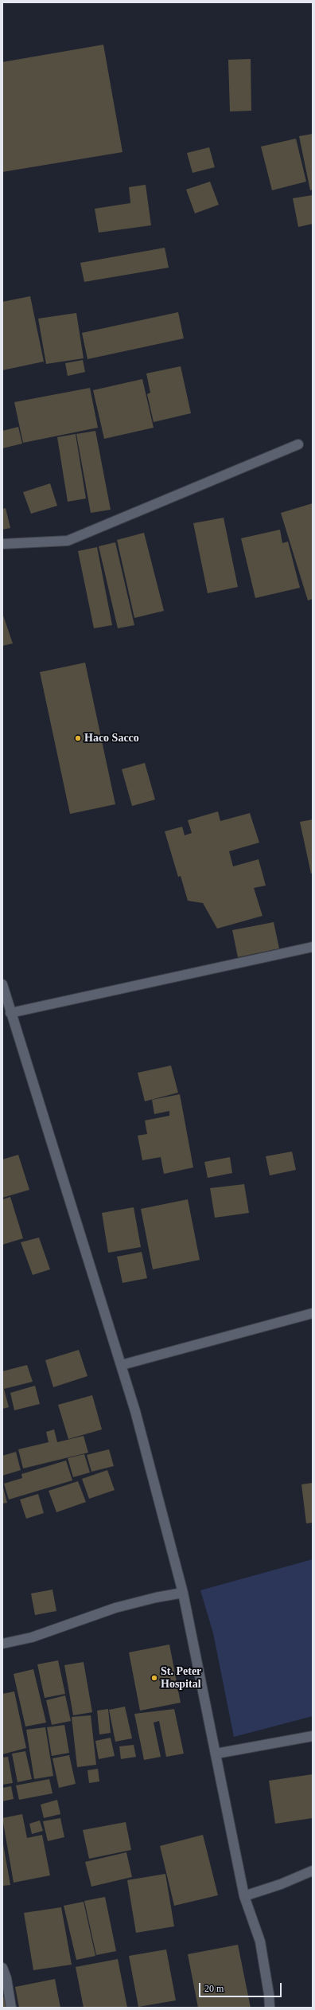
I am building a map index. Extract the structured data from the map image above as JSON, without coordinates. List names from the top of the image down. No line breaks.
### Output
{"places":["Haco Sacco","St. Peter Hospital"],"scale_bar":"20 m"}
